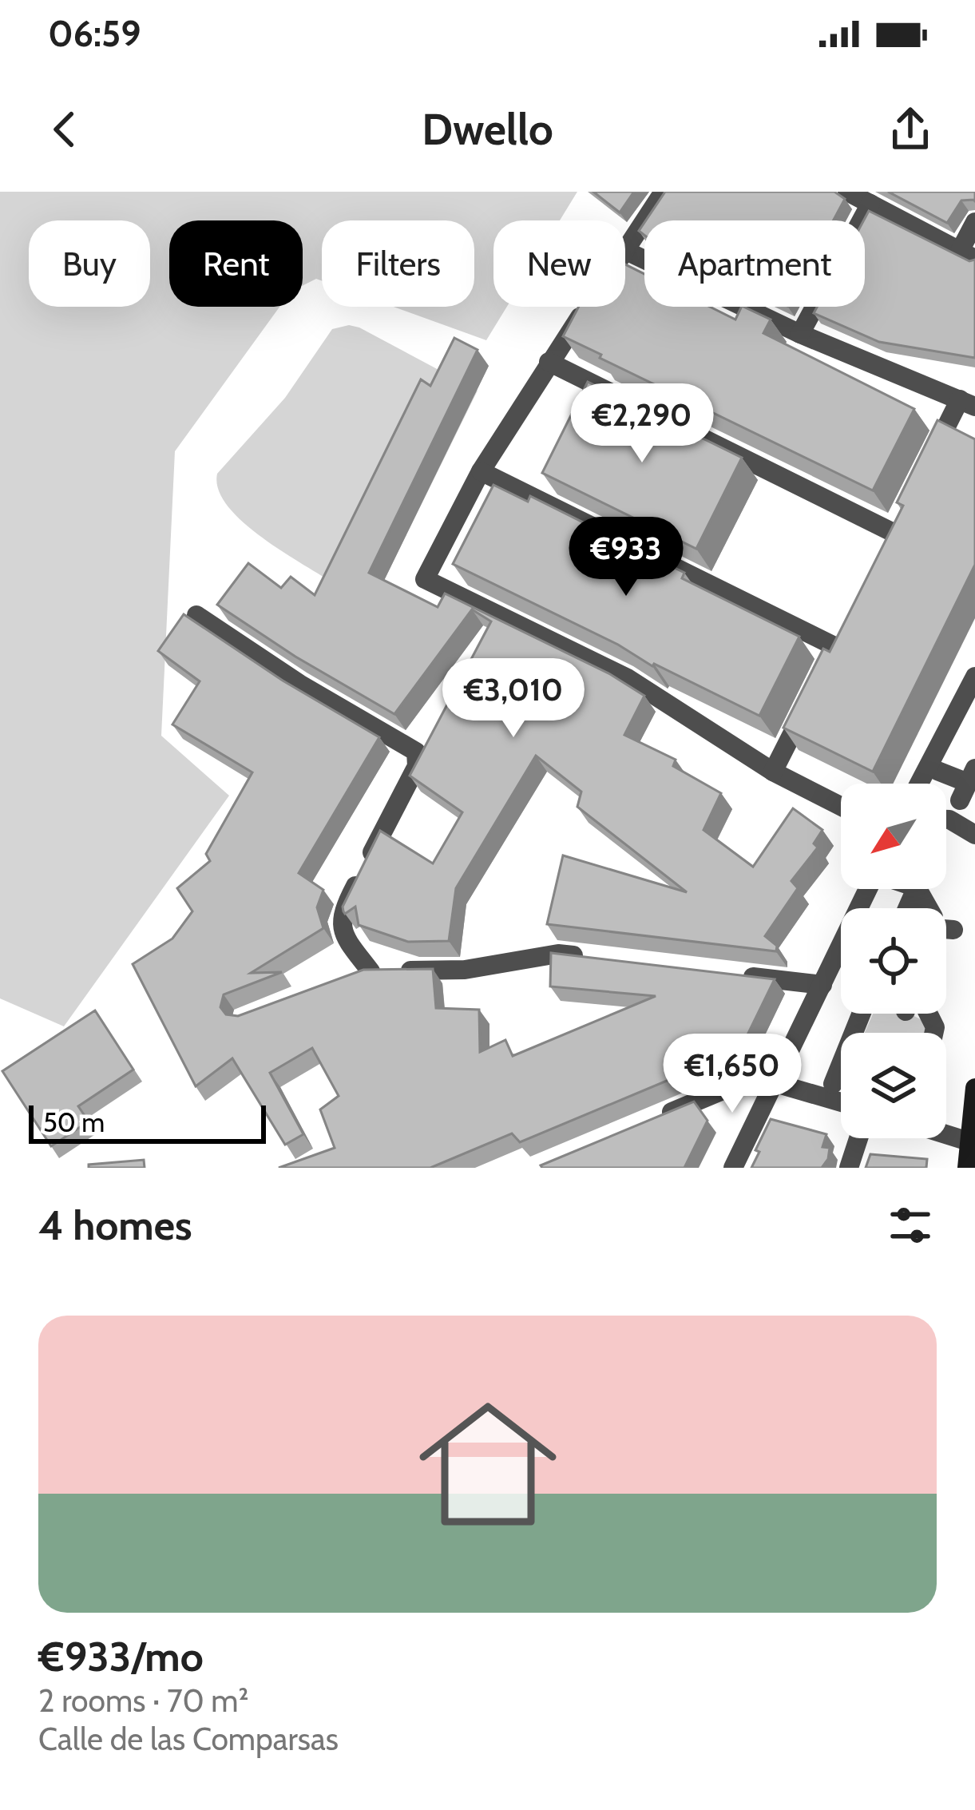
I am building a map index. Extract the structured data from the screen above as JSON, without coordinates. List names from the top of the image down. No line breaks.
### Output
{"scale_bar":"50 m","north":"bottom left","page":{"status":"06:59","header":"Dwello","chip":["Buy","Rent","Filters","New","Apartment"],"price":["€2,290","€933","€3,010","€1,650"],"scale":"50 m","heading":"4 homes","list":[{"name":"€933/mo","note":"2 rooms · 70 m² · Calle de las Comparsas"}]}}
